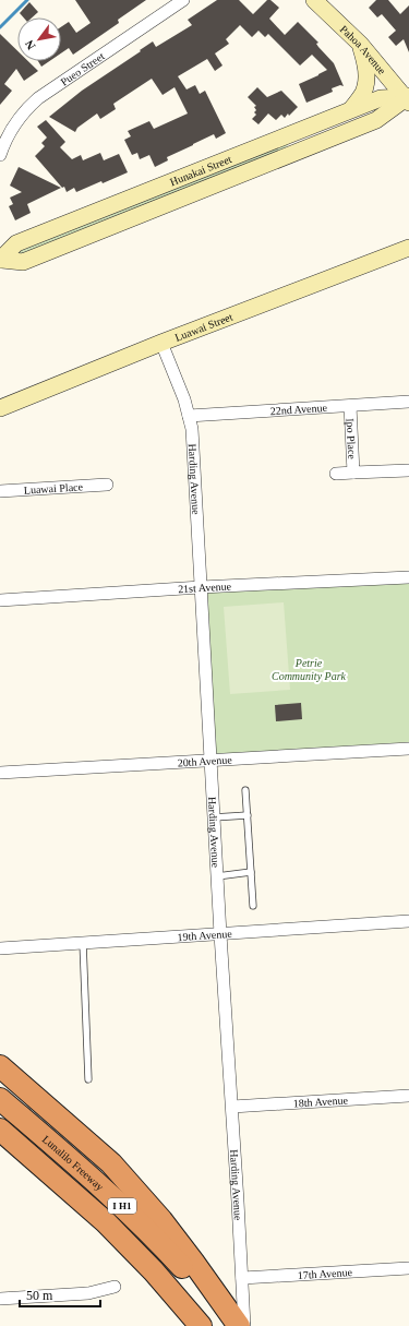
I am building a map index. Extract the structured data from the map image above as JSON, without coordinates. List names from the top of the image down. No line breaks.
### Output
{"streets":{"highway":["Lunalilo Freeway","I H1"],"street":["Pahoa Avenue","Pueo Street","Hunakai Street","Luawai Street","22nd Avenue","Ipo Place","Harding Avenue","Luawai Place","21st Avenue","20th Avenue","19th Avenue","18th Avenue","17th Avenue"]},"crossings":[["Pahoa Avenue","Hunakai Street"],["Luawai Street","Harding Avenue"],["22nd Avenue","Ipo Place"],["22nd Avenue","Harding Avenue"],["Harding Avenue","21st Avenue"],["Harding Avenue","20th Avenue"],["Harding Avenue","19th Avenue"],["Harding Avenue","18th Avenue"],["Harding Avenue","Lunalilo Freeway"],["Harding Avenue","17th Avenue"]],"parks":["Petrie Community Park"],"scale_bar":"50 m","north":"bottom left"}
